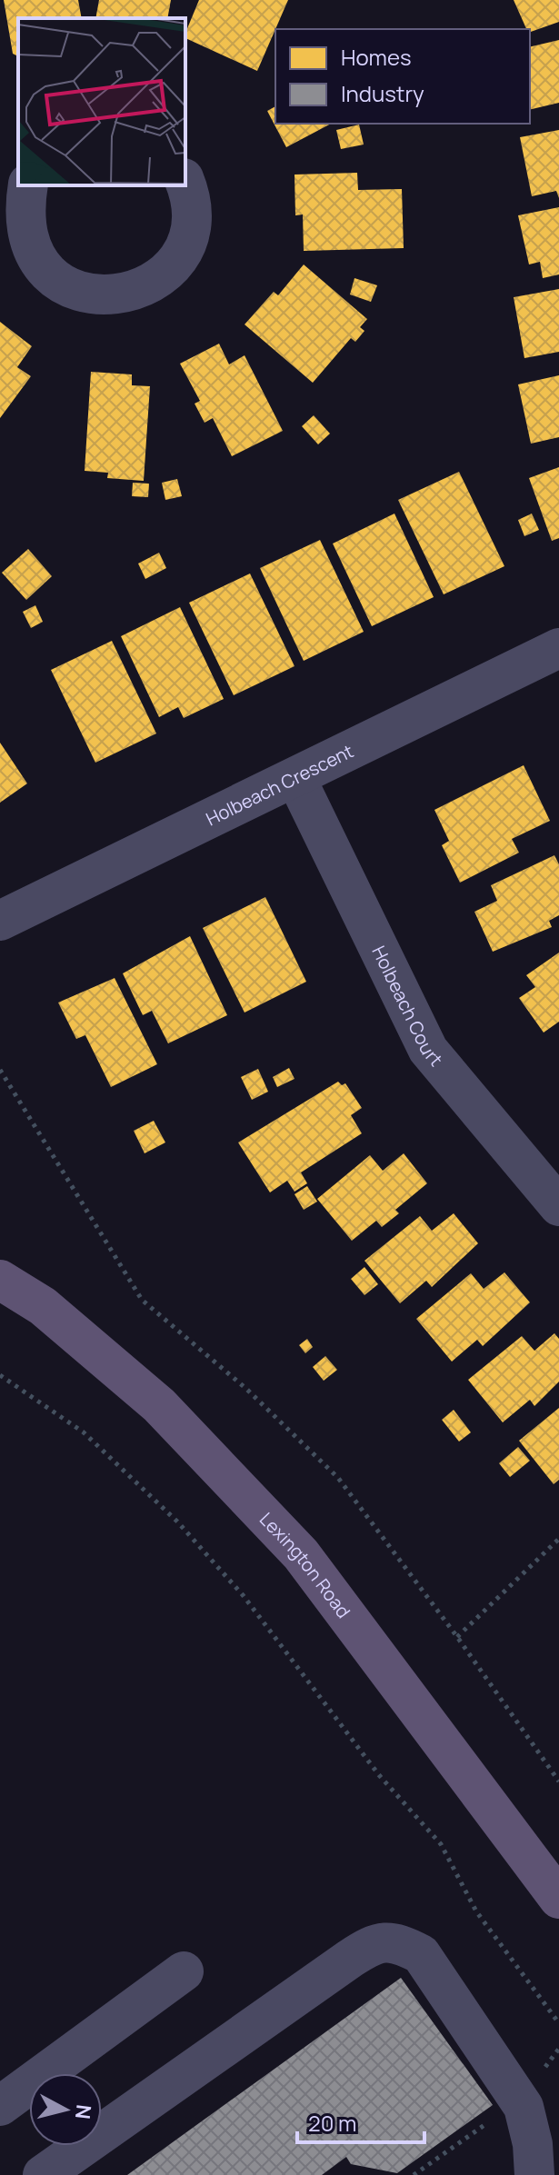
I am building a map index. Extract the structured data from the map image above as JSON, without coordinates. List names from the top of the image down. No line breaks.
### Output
{"streets":{"main road":["Lexington Road"],"street":["Holbeach Crescent","Holbeach Court"]},"crossings":[["Holbeach Crescent","Holbeach Court"]],"legend":["Homes","Industry"],"scale_bar":"20 m","north":"right"}
